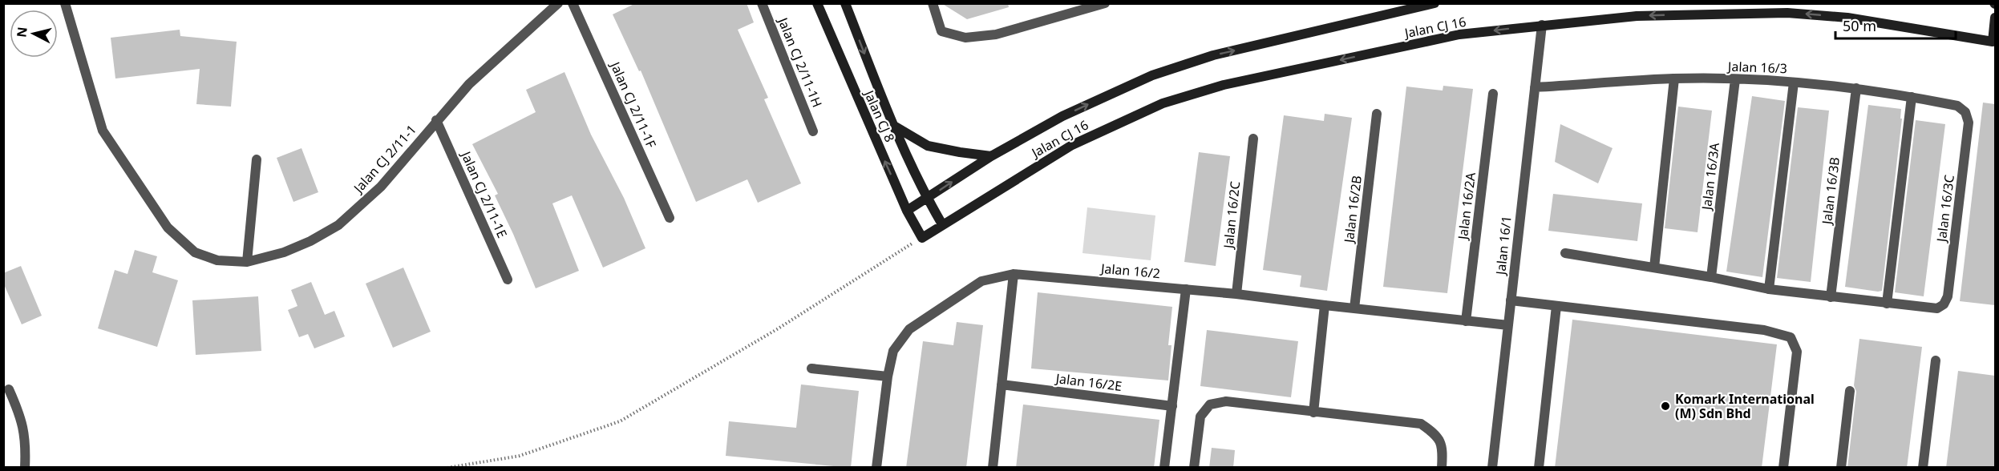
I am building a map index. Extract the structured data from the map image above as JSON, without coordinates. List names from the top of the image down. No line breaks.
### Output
{"streets":{"street":["Jalan CJ 16","Jalan CJ 2/11-1H","Jalan 16/3","Jalan CJ 2/11-1F","Jalan CJ 8","Jalan CJ 2/11-1","Jalan 16/3A","Jalan 16/3B","Jalan CJ 2/11-1E","Jalan 16/2A","Jalan 16/3C","Jalan 16/2B","Jalan 16/2C","Jalan 16/1","Jalan 16/2","Jalan 16/2E"]},"crossings":[["Jalan CJ 16","Jalan CJ 8"],["Jalan CJ 16","Jalan 16/1"],["Jalan 16/3","Jalan 16/3A"],["Jalan 16/3","Jalan 16/3B"],["Jalan 16/3","Jalan 16/3C"],["Jalan 16/3","Jalan 16/1"],["Jalan CJ 2/11-1","Jalan CJ 2/11-1E"],["Jalan 16/2A","Jalan 16/2"],["Jalan 16/2B","Jalan 16/2"],["Jalan 16/2C","Jalan 16/2"],["Jalan 16/1","Jalan 16/2"]],"places":["Komark International (M) Sdn Bhd"],"scale_bar":"50 m","north":"left"}
